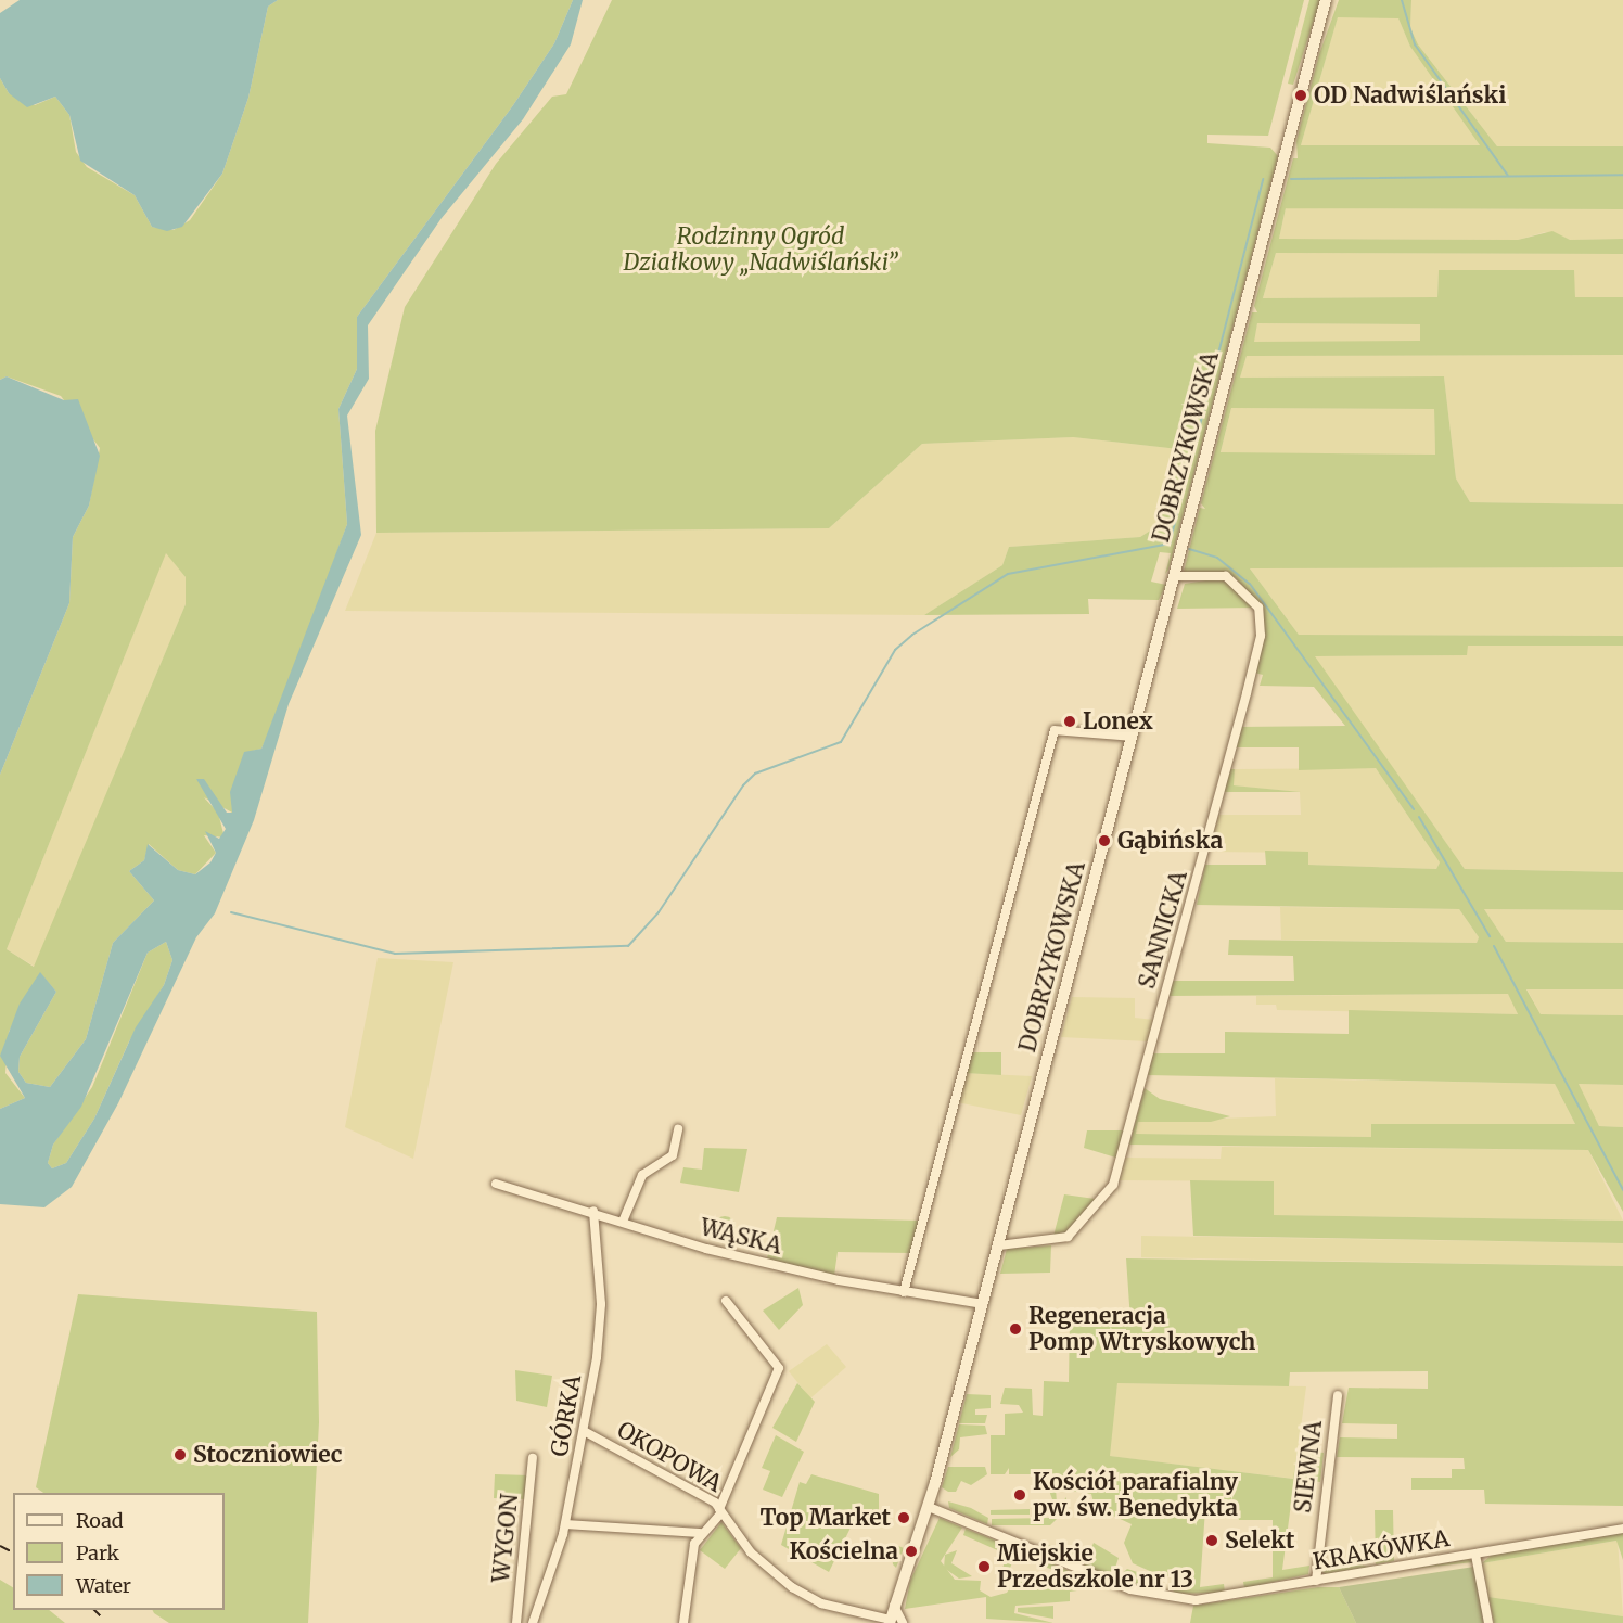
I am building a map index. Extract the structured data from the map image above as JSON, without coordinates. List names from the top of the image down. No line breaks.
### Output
{"streets":{"main road":["DOBRZYKOWSKA"],"street":["SANNICKA","WĄSKA","GÓRKA","OKOPOWA","SIEWNA","WYGON","KRAKÓWKA"]},"crossings":[["DOBRZYKOWSKA","SANNICKA"],["DOBRZYKOWSKA","WĄSKA"],["DOBRZYKOWSKA","OKOPOWA"],["DOBRZYKOWSKA","KRAKÓWKA"],["WĄSKA","GÓRKA"],["GÓRKA","OKOPOWA"],["SIEWNA","KRAKÓWKA"]],"parks":["Rodzinny Ogród Działkowy „Nadwiślański”"],"places":["OD Nadwiślański","Lonex","Gąbińska","Regeneracja Pomp Wtryskowych","Stoczniowiec","Kościół parafialny pw. św. Benedykta","Top Market","Selekt","Kościelna","Miejskie Przedszkole nr 13"],"legend":["Road","Park","Water"]}
